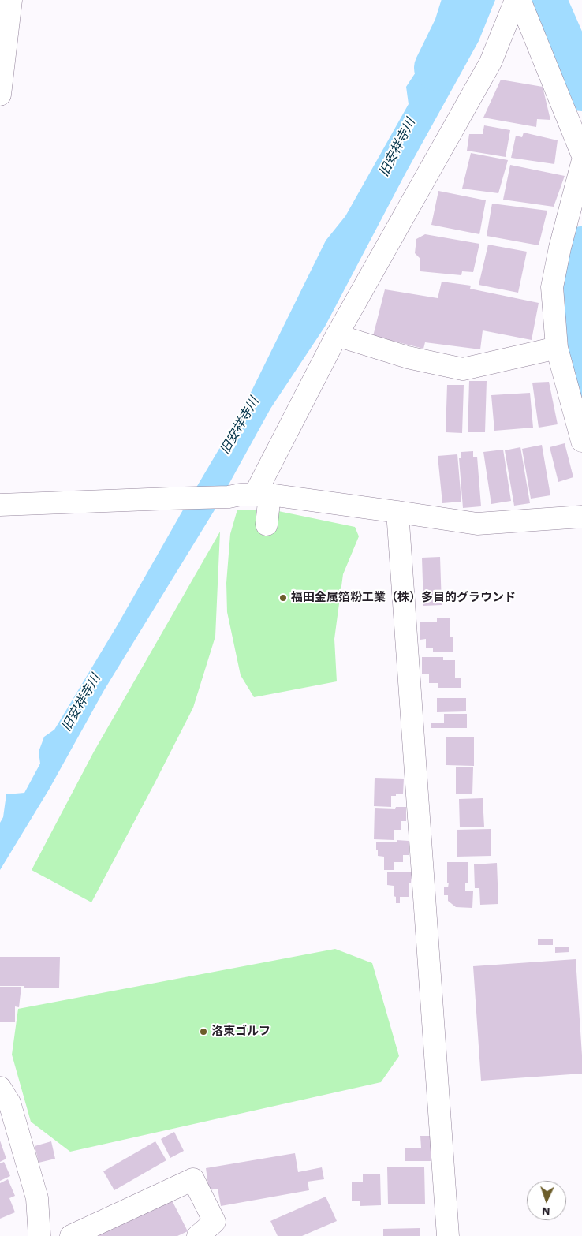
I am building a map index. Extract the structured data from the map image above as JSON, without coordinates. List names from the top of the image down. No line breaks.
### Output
{"water":["旧安祥寺川"],"places":["福田金属箔粉工業（株）多目的グラウンド","洛東ゴルフ"],"north":"bottom"}
